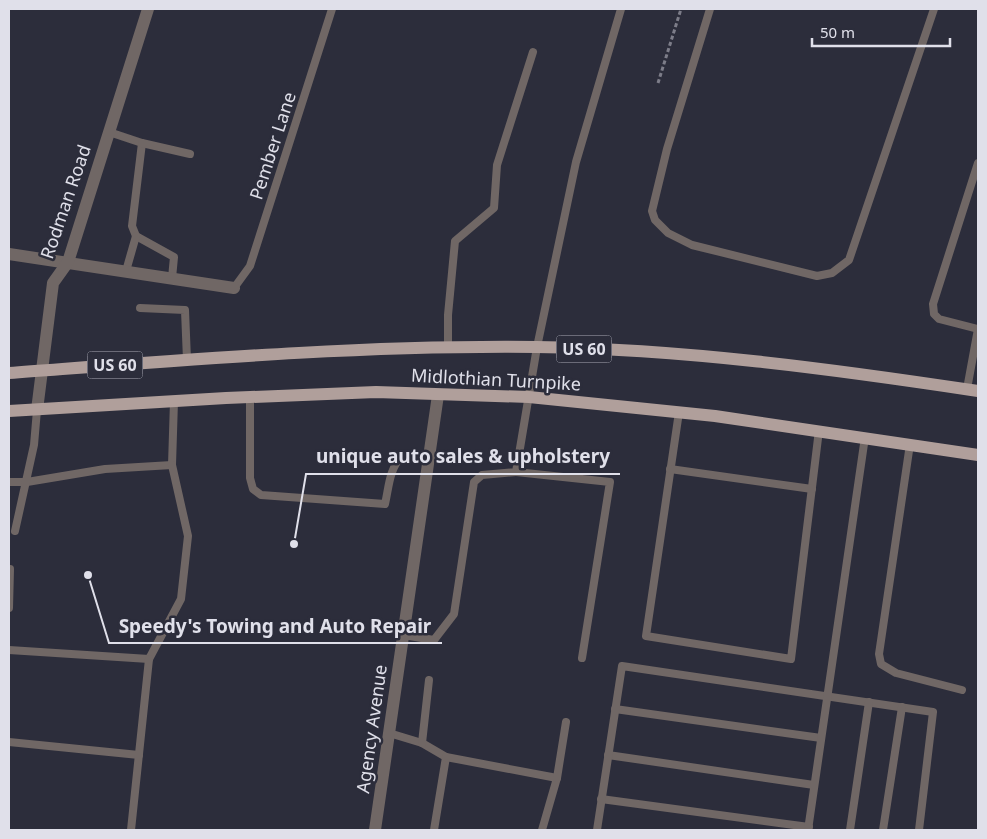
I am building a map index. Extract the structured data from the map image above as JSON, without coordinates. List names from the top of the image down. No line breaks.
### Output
{"streets":{"main road":["US 60","Midlothian Turnpike"],"street":["Rodman Road","Agency Avenue"],"lane":["Pember Lane"]},"crossings":[["Rodman Road","Midlothian Turnpike"],["Midlothian Turnpike","Agency Avenue"]],"places":["unique auto sales & upholstery","Speedy's Towing and Auto Repair"],"scale_bar":"50 m"}
